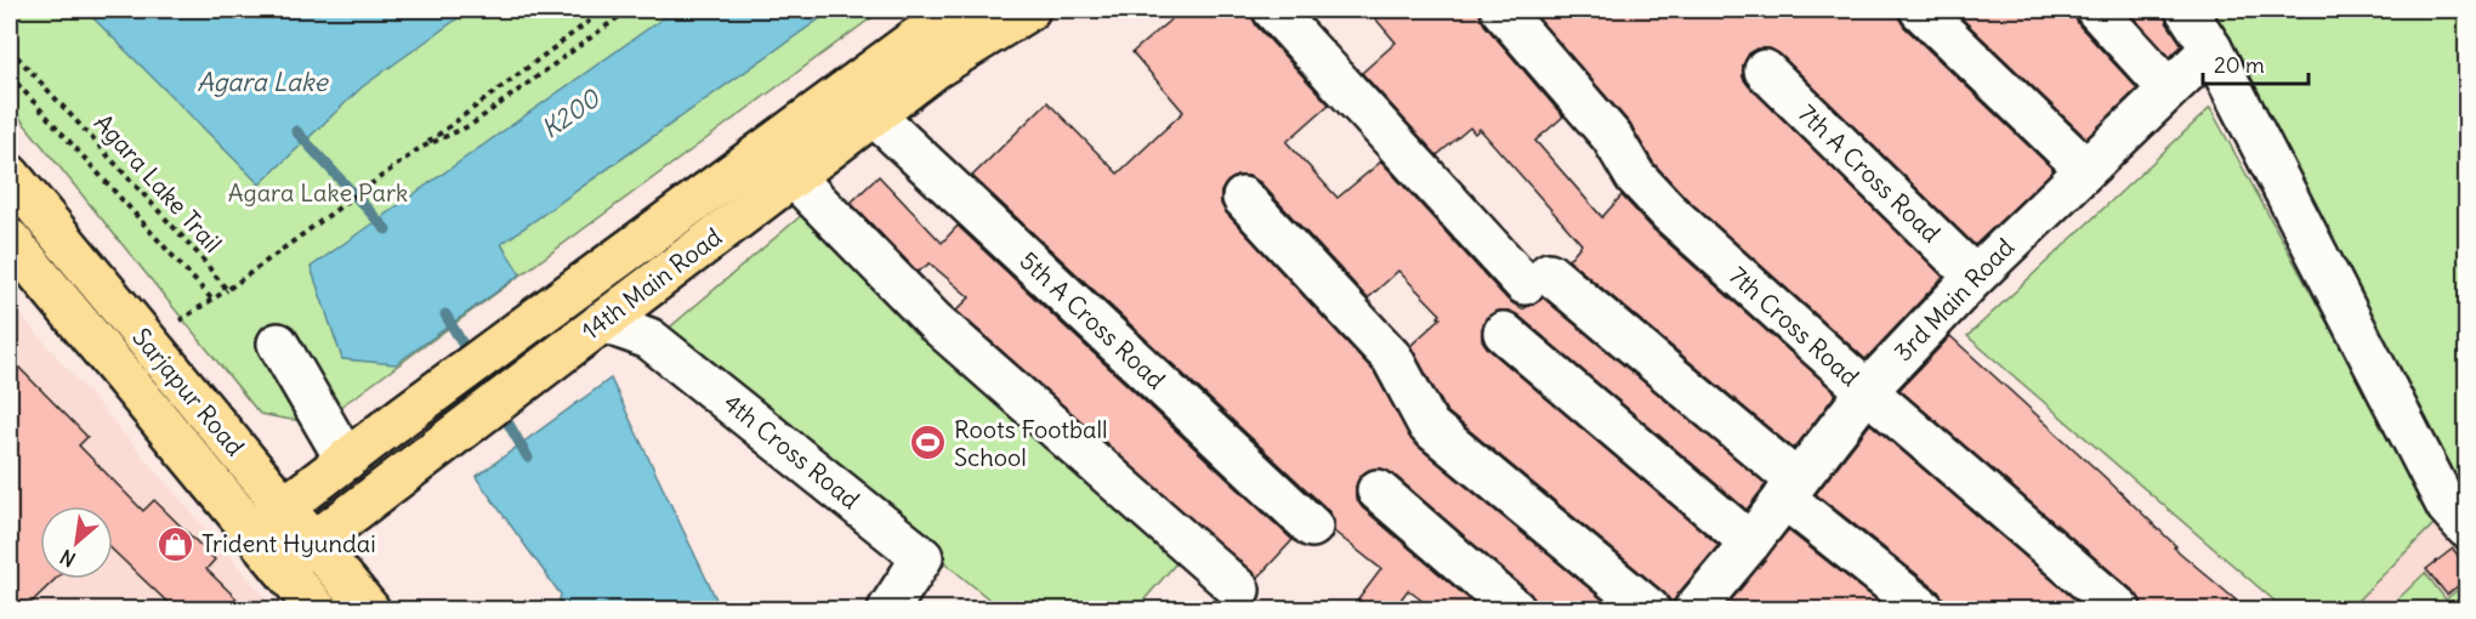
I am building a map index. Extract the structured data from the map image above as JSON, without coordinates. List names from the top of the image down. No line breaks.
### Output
{"streets":{"main road":["14th Main Road","Sarjapur Road"],"street":["7th A Cross Road","3rd Main Road","5th A Cross Road","7th Cross Road","4th Cross Road"],"path":["Agara Lake Trail"]},"crossings":[["7th A Cross Road","3rd Main Road"],["14th Main Road","5th A Cross Road"],["14th Main Road","Sarjapur Road"],["14th Main Road","4th Cross Road"],["3rd Main Road","7th Cross Road"]],"water":["Agara Lake","K200"],"parks":["Agara Lake Park"],"places":{"sports":["Roots Football School"],"shop":["Trident Hyundai"]},"scale_bar":"20 m","north":"bottom left"}
